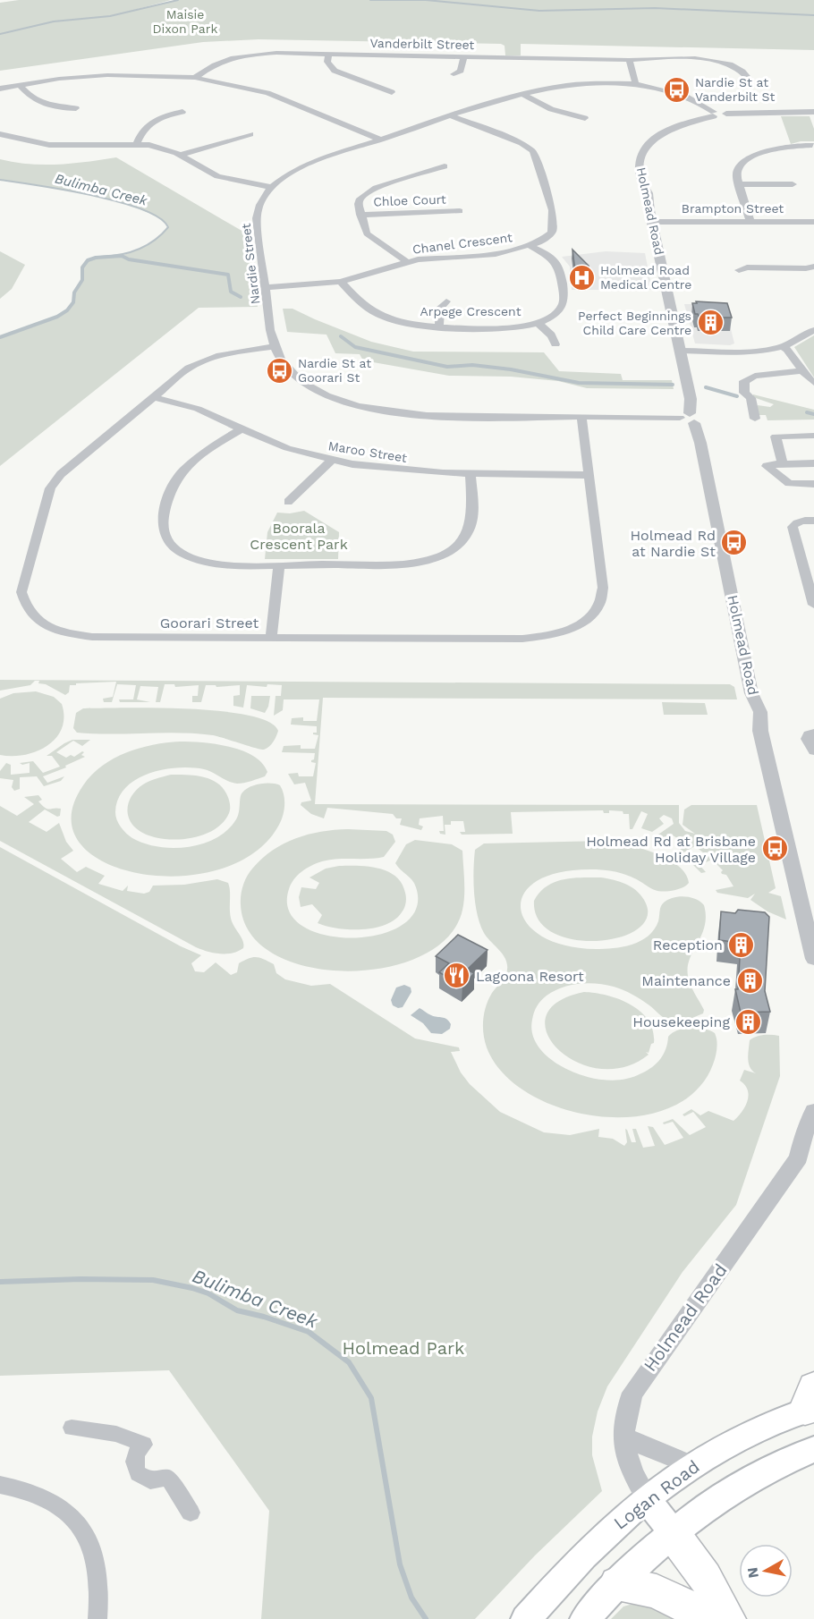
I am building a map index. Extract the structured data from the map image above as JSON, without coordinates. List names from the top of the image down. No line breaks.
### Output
{"streets":{"main road":["Holmead Road","Logan Road"],"street":["Vanderbilt Street","Chloe Court","Brampton Street","Chanel Crescent","Nardie Street","Arpege Crescent","Maroo Street","Goorari Street"]},"crossings":[["Brampton Street","Holmead Road"],["Holmead Road","Nardie Street"],["Holmead Road","Logan Road"],["Chanel Crescent","Nardie Street"],["Chanel Crescent","Arpege Crescent"],["Nardie Street","Goorari Street"],["Maroo Street","Goorari Street"]],"water":["Bulimba Creek"],"parks":["Maisie Dixon Park","Boorala Crescent Park","Holmead Park"],"places":{"bus stop":["Nardie St at Vanderbilt St","Nardie St at Goorari St","Holmead Rd at Nardie St","Holmead Rd at Brisbane Holiday Village"],"hospital":["Holmead Road Medical Centre"],"building":["Perfect Beginnings Child Care Centre","Reception","Maintenance","Housekeeping"],"restaurant":["Lagoona Resort"]},"north":"left"}
